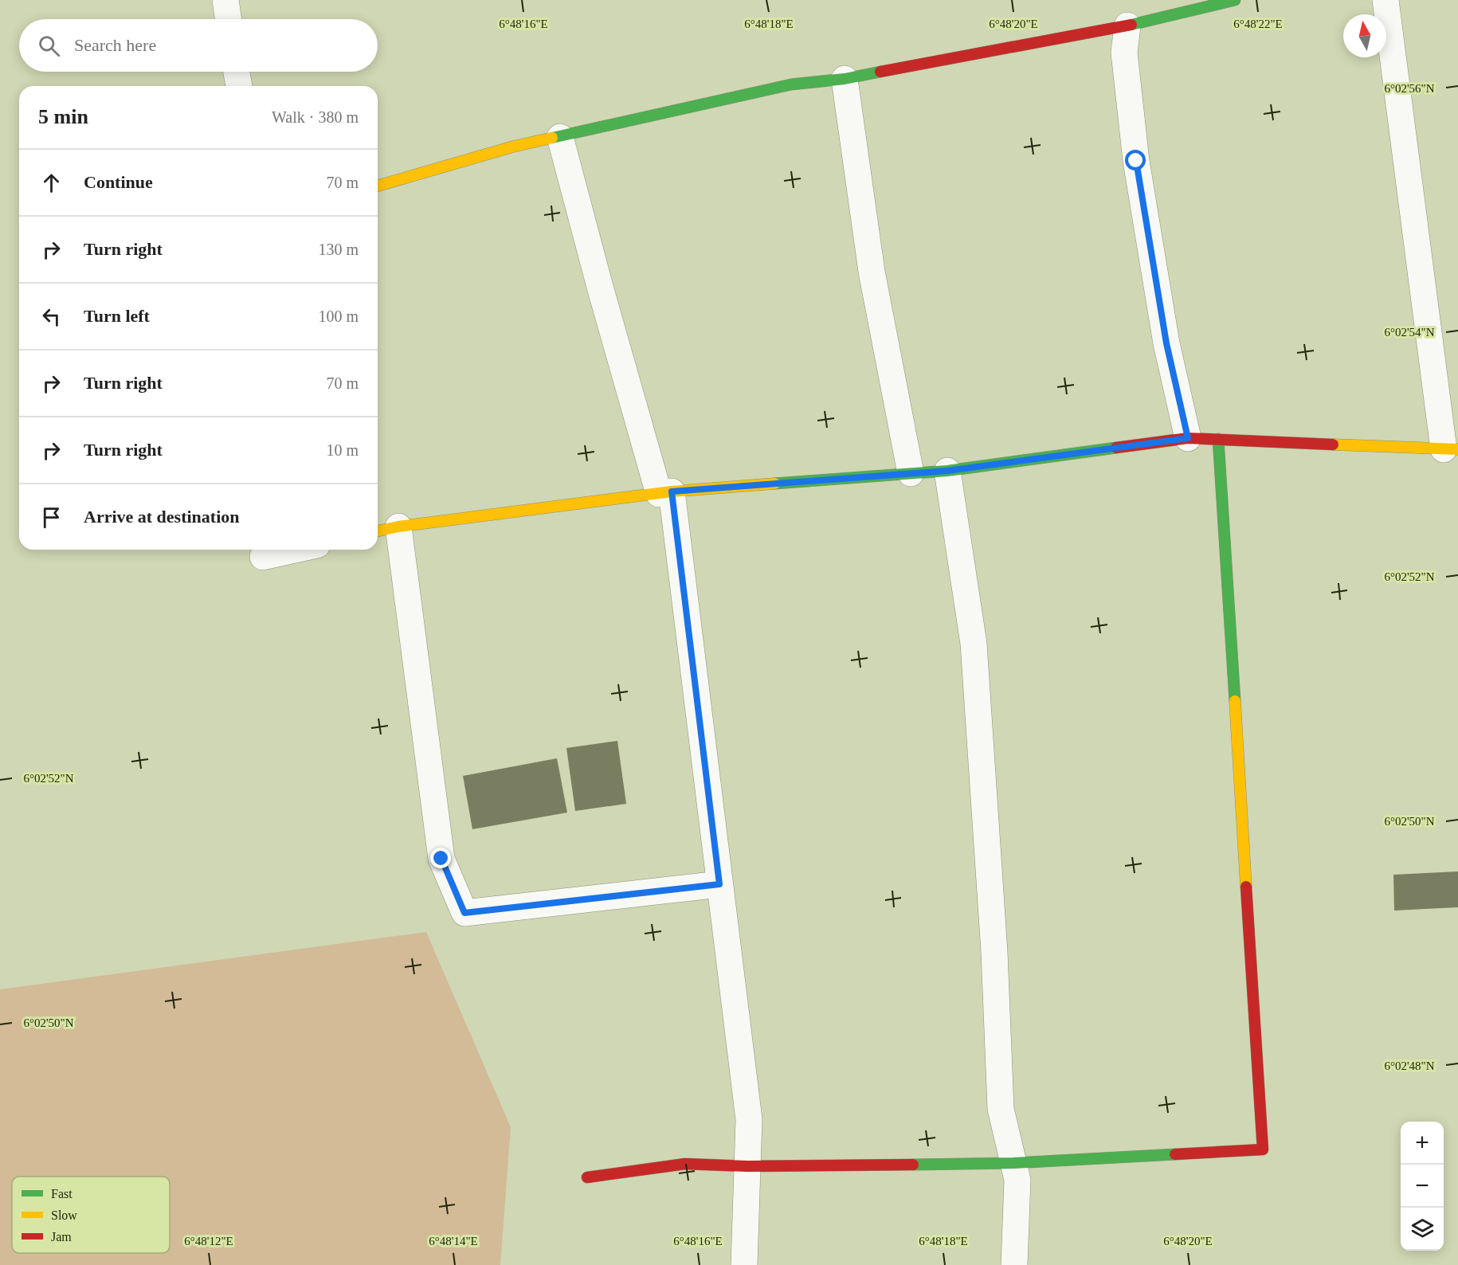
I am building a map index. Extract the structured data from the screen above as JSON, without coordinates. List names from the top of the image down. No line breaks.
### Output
{"legend":["Fast","Slow","Jam"],"north":"top","page":{"search":"Search here","heading":["5 min","Walk · 380 m"],"list":[["Continue","70 m"],["Turn right","130 m"],["Turn left","100 m"],["Turn right","70 m"],["Turn right","10 m"],"Arrive at destination"],"map_buttons":["+","−"]},"coordinates":["6°48'16\"E","6°48'18\"E","6°48'20\"E","6°48'22\"E","6°02'56\"N","6°02'54\"N","6°02'52\"N","6°02'50\"N","6°02'48\"N","6°48'12\"E","6°48'14\"E"]}
